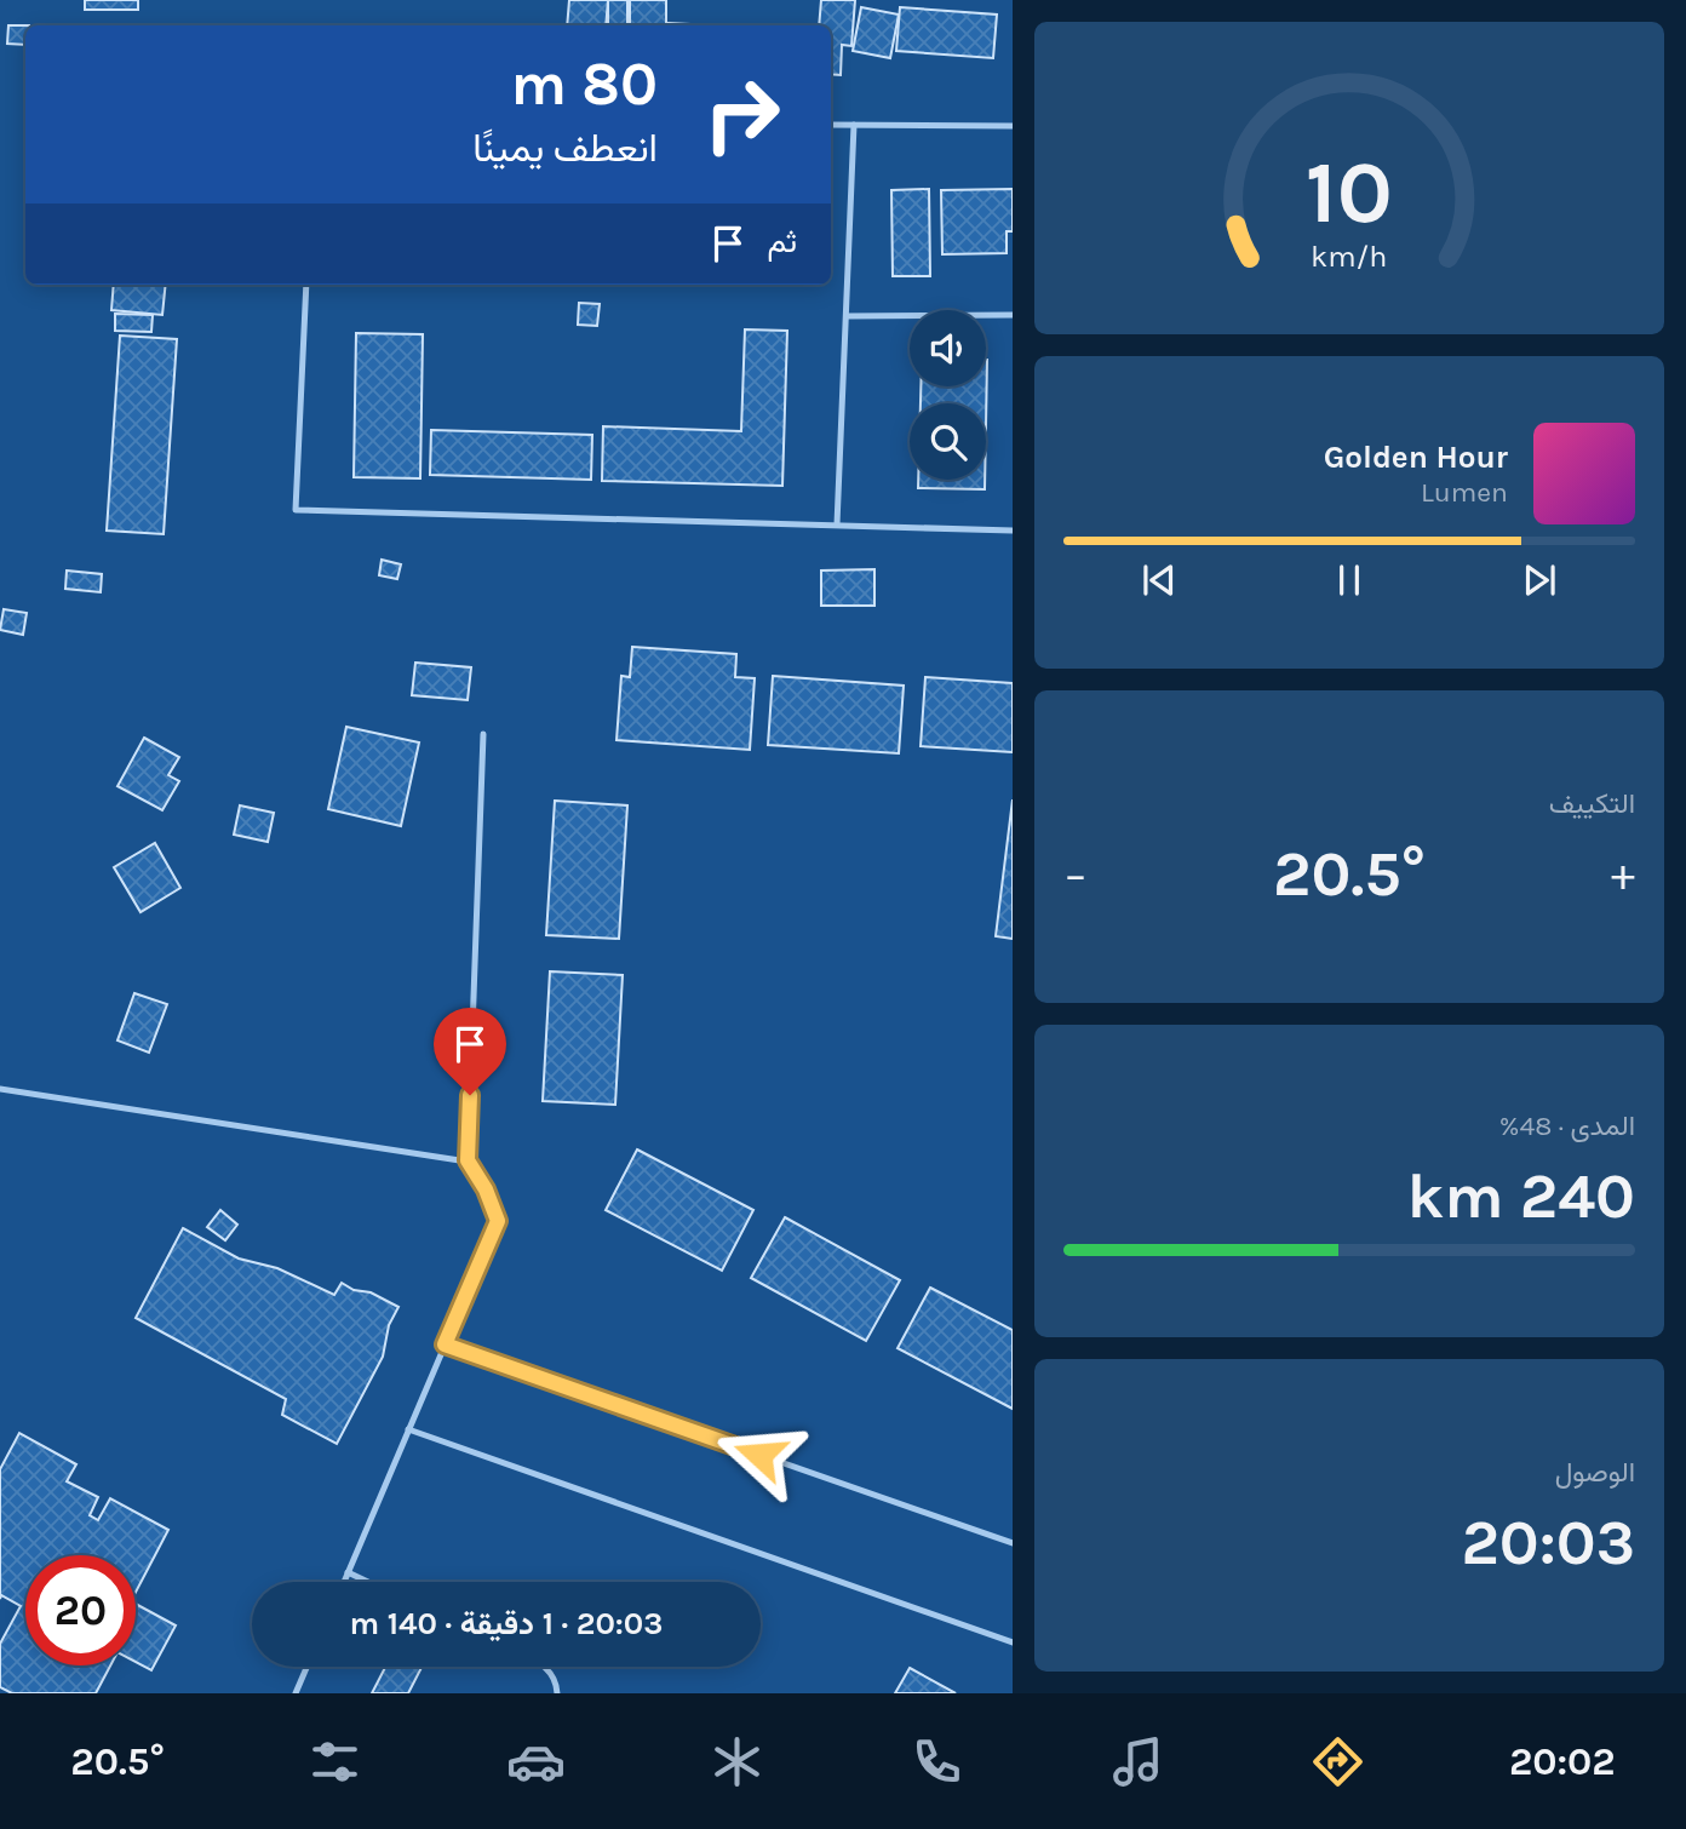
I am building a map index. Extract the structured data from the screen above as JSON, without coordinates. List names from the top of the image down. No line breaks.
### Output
{"page":{"turn":["80 m","انعطف يمينًا"],"then":"ثم","song":["Golden Hour","Lumen"],"tile":["التكييف",["المدى · 48%","240 km"],["الوصول","20:03"]],"heat":["−","20.5°","+"],"limit":"20","trip":"20:03 · 1 دقيقة · 140 m","tabs":["20:02","20.5°"],"gauge":["10","km/h"]}}
